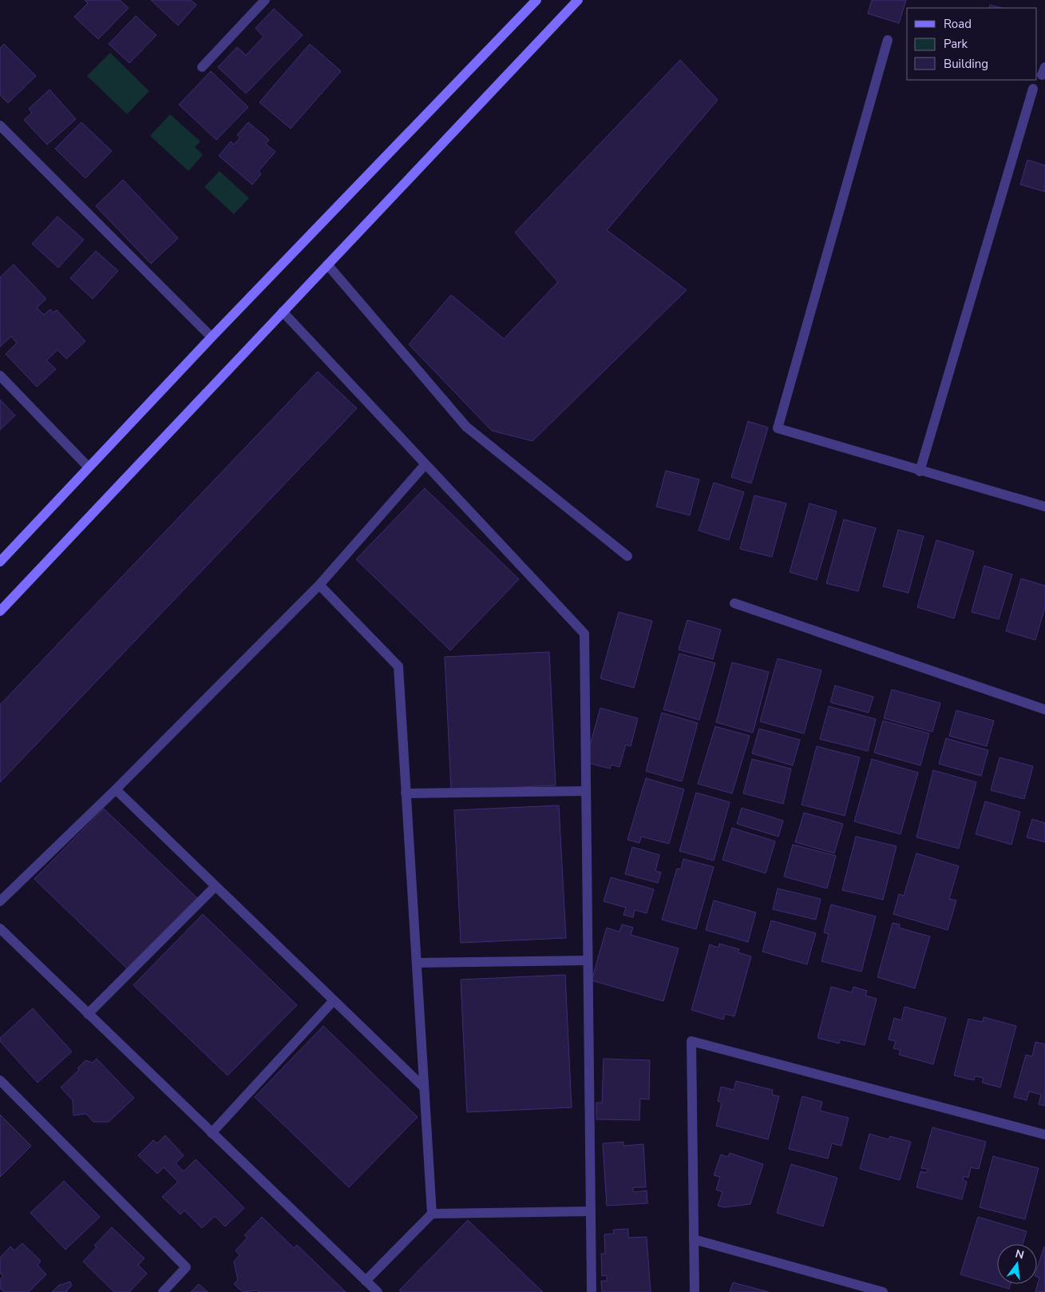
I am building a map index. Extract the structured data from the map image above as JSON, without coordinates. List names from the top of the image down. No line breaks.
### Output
{"legend":["Road","Park","Building"],"north":"top"}
